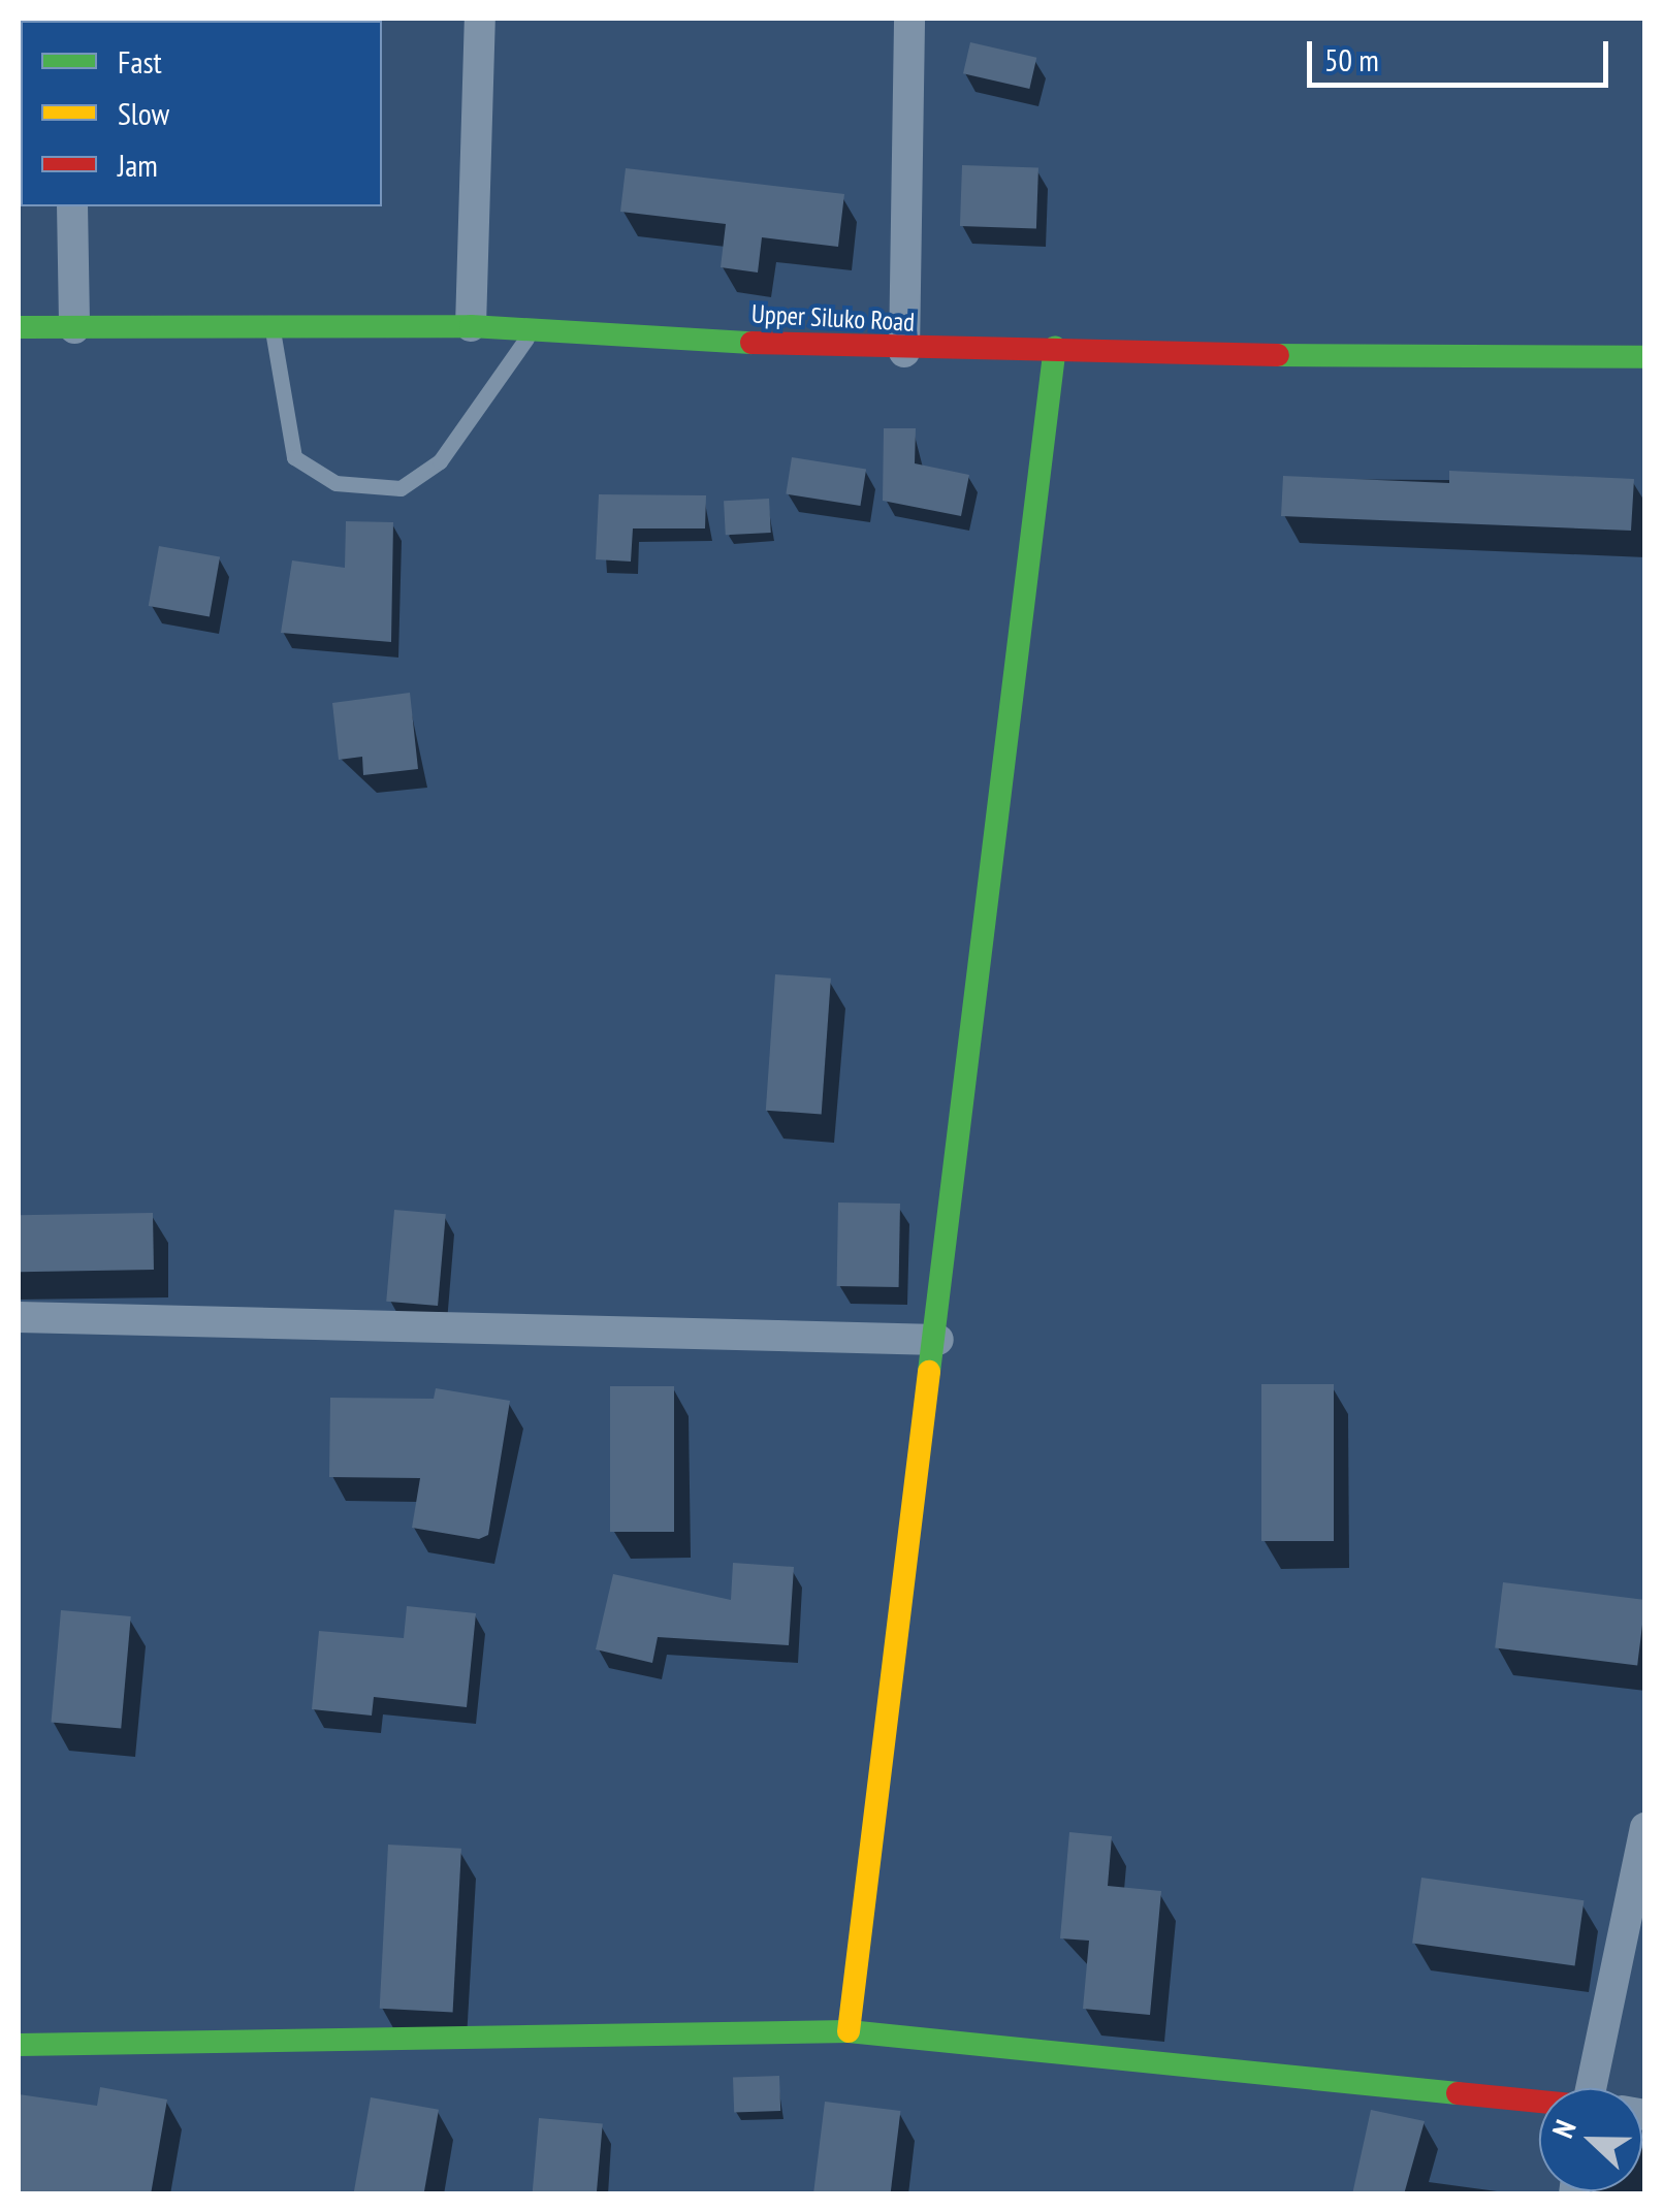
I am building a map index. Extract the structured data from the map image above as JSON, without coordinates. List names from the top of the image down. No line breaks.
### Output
{"streets":{"street":["Upper Siluko Road"]},"legend":["Fast","Slow","Jam"],"scale_bar":"50 m","north":"left"}
